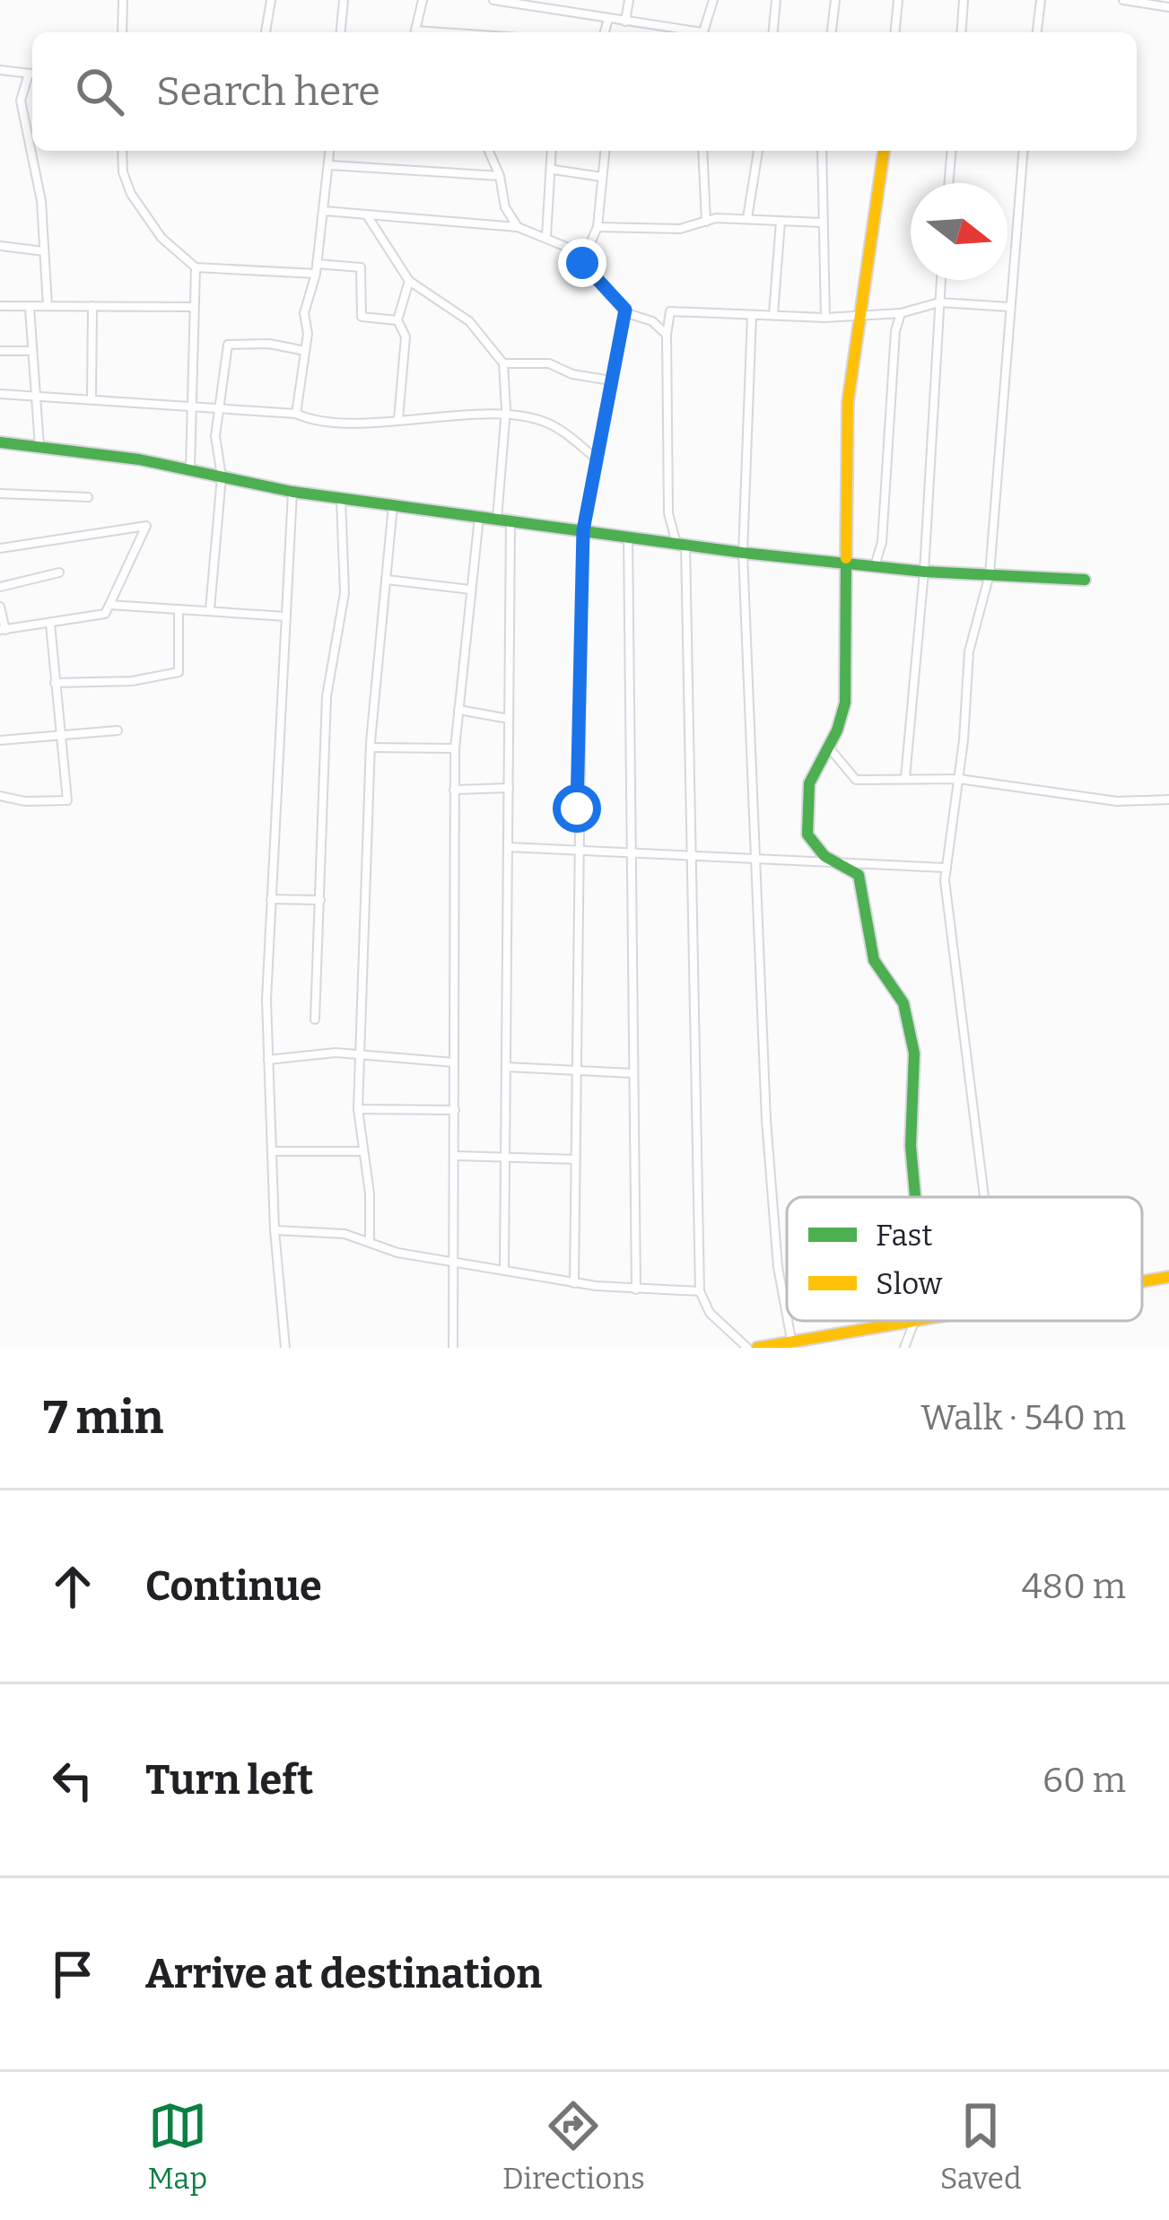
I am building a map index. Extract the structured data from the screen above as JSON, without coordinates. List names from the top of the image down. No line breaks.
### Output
{"legend":["Fast","Slow"],"north":"right","page":{"search":"Search here","heading":["7 min","Walk · 540 m"],"list":[["Continue","480 m"],["Turn left","60 m"],"Arrive at destination"],"nav":["Map","Directions","Saved"]}}
